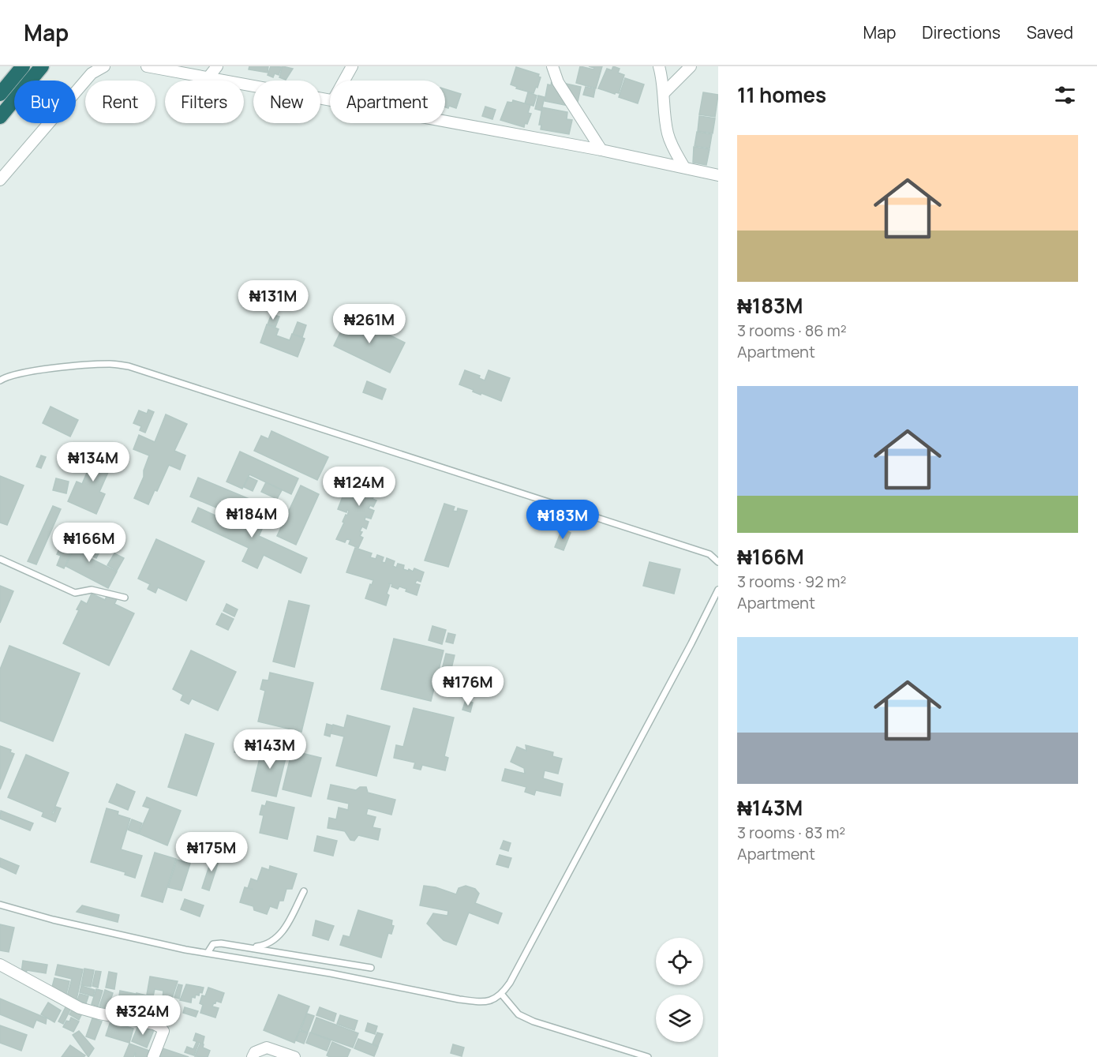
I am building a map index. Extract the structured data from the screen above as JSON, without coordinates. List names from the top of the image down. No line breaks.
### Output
{"page":{"header":"Map","nav":["Map","Directions","Saved"],"heading":"11 homes","chip":["Buy","Rent","Filters","New","Apartment"],"list":[{"name":"₦183M","note":"3 rooms · 86 m² · Apartment"},{"name":"₦166M","note":"3 rooms · 92 m² · Apartment"},{"name":"₦143M","note":"3 rooms · 83 m² · Apartment"}],"price":["₦131M","₦261M","₦134M","₦124M","₦184M","₦183M","₦166M","₦176M","₦143M","₦175M","₦324M"]}}
